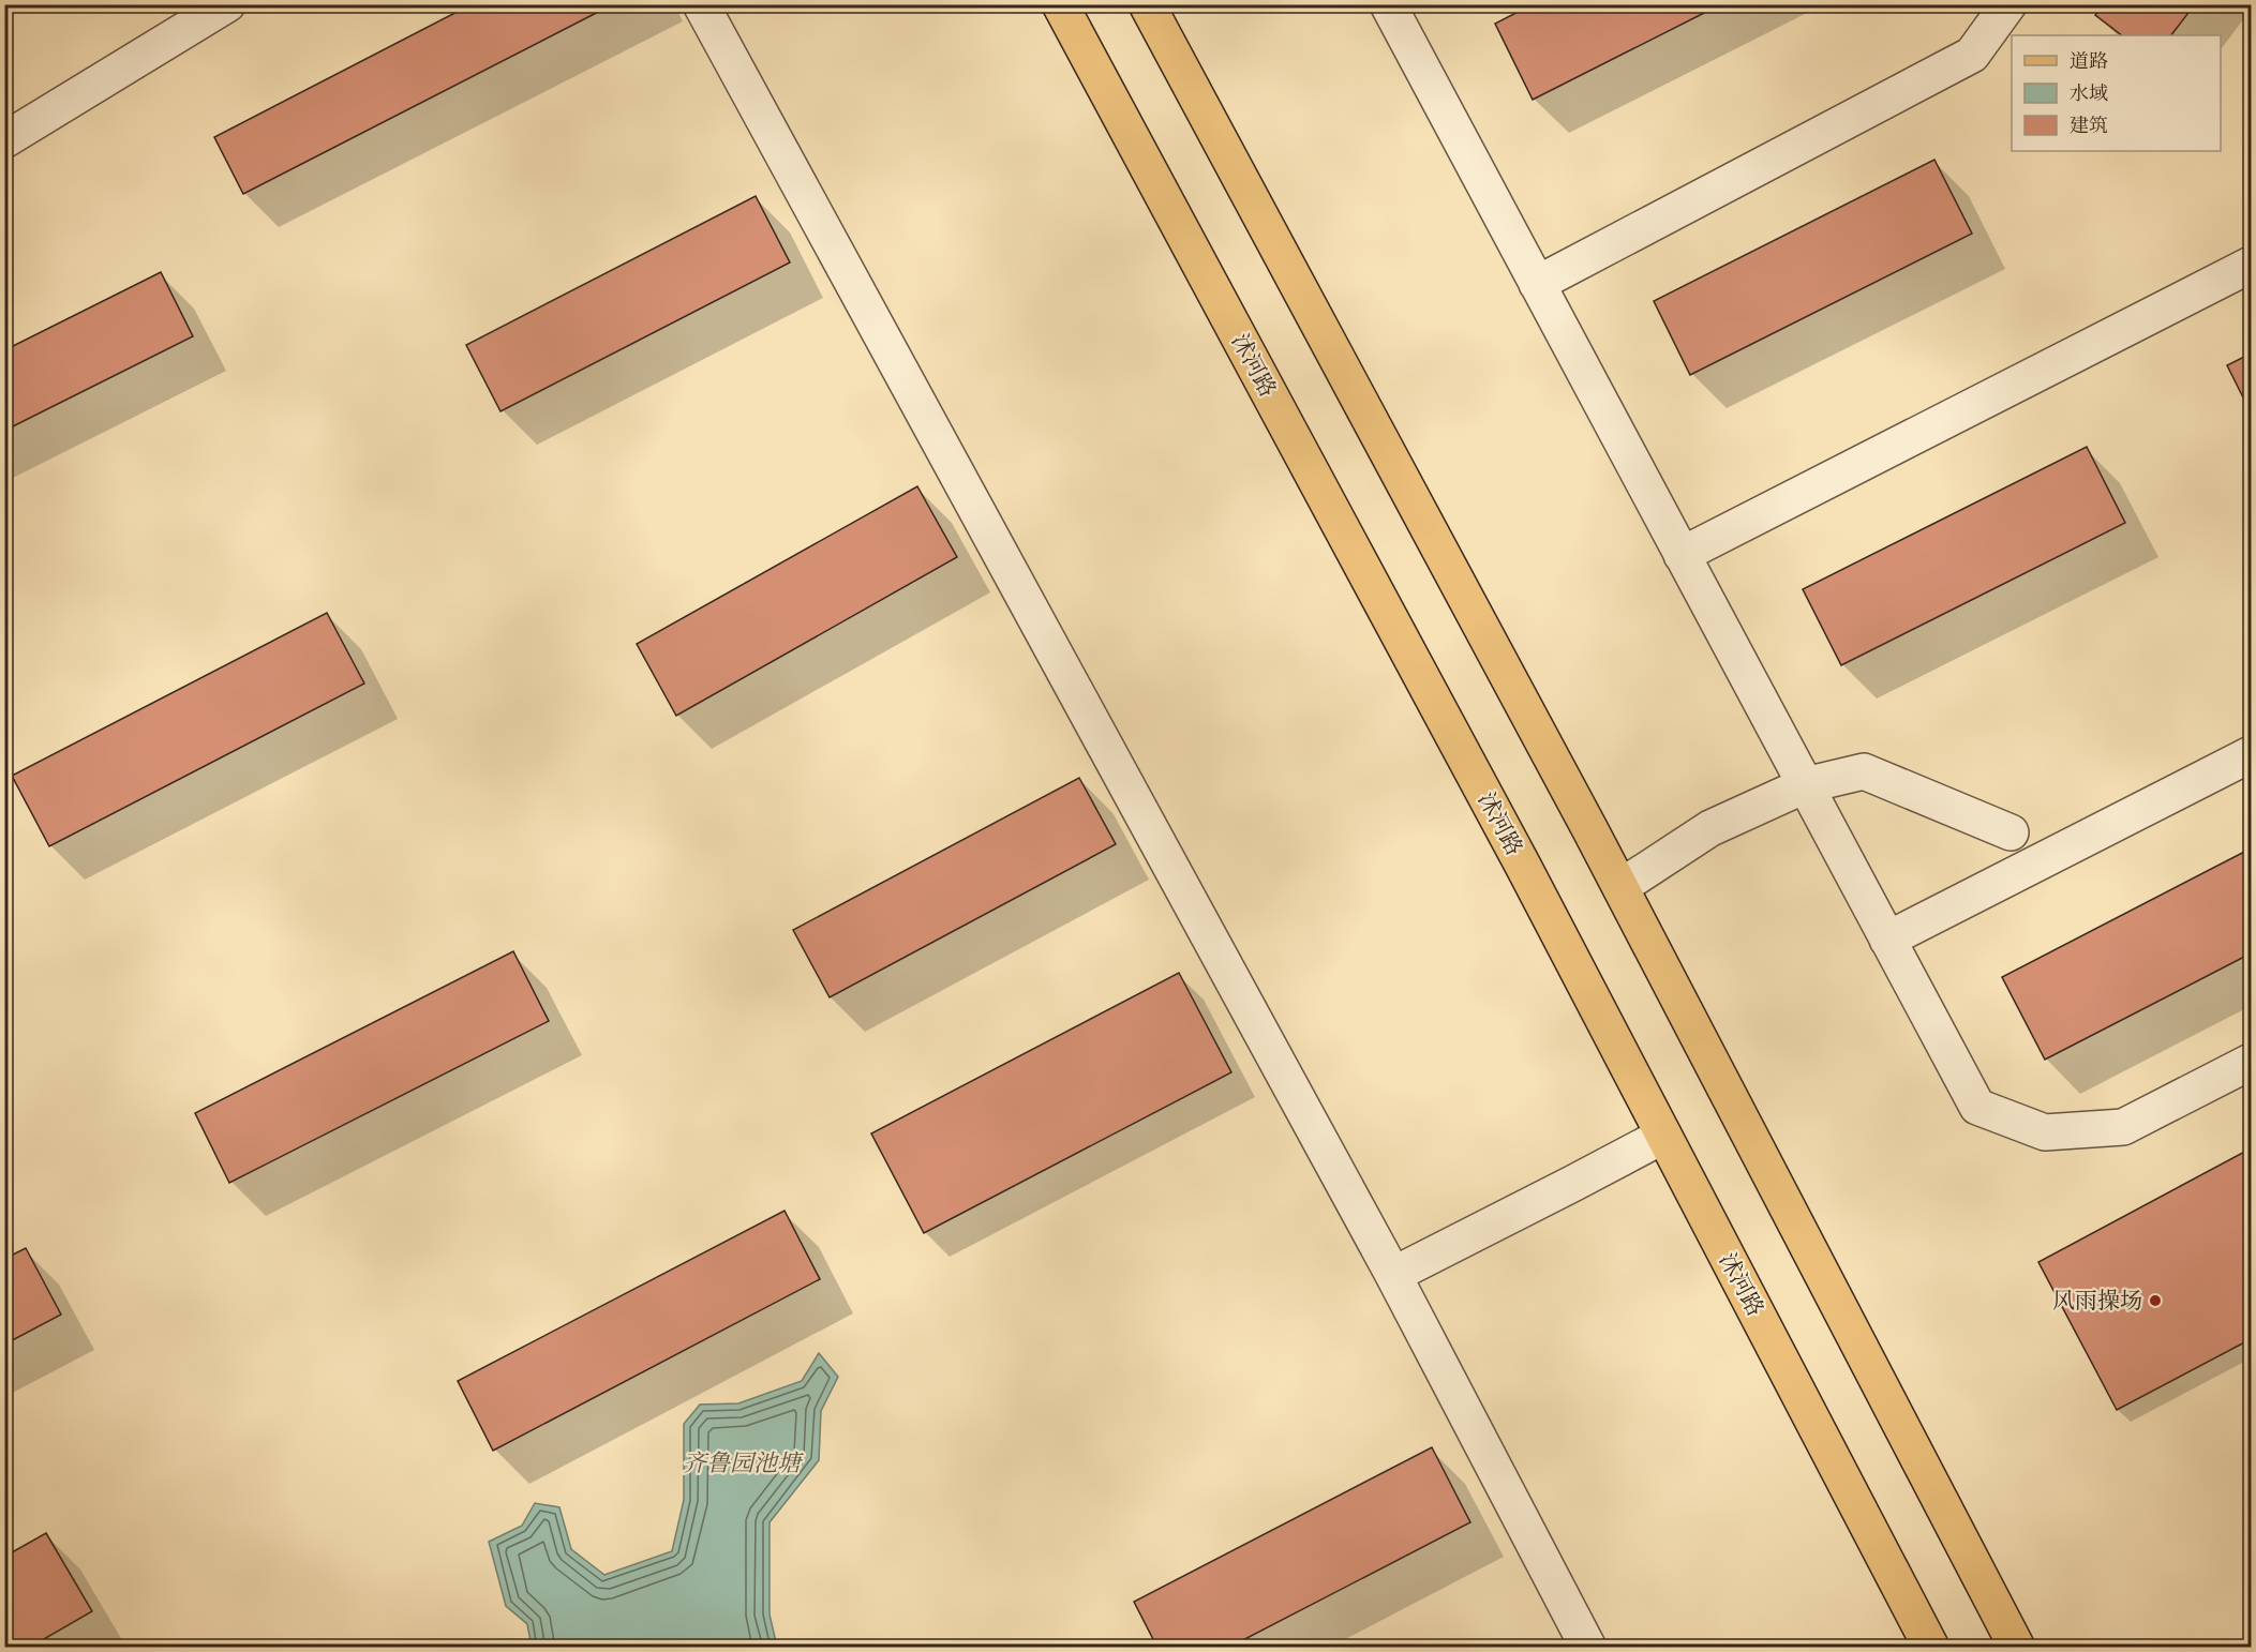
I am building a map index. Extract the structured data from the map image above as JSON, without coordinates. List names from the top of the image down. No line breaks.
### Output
{"streets":{"main road":["沭河路"]},"water":["齐鲁园池塘"],"places":["风雨操场"],"legend":["道路","水域","建筑"]}
